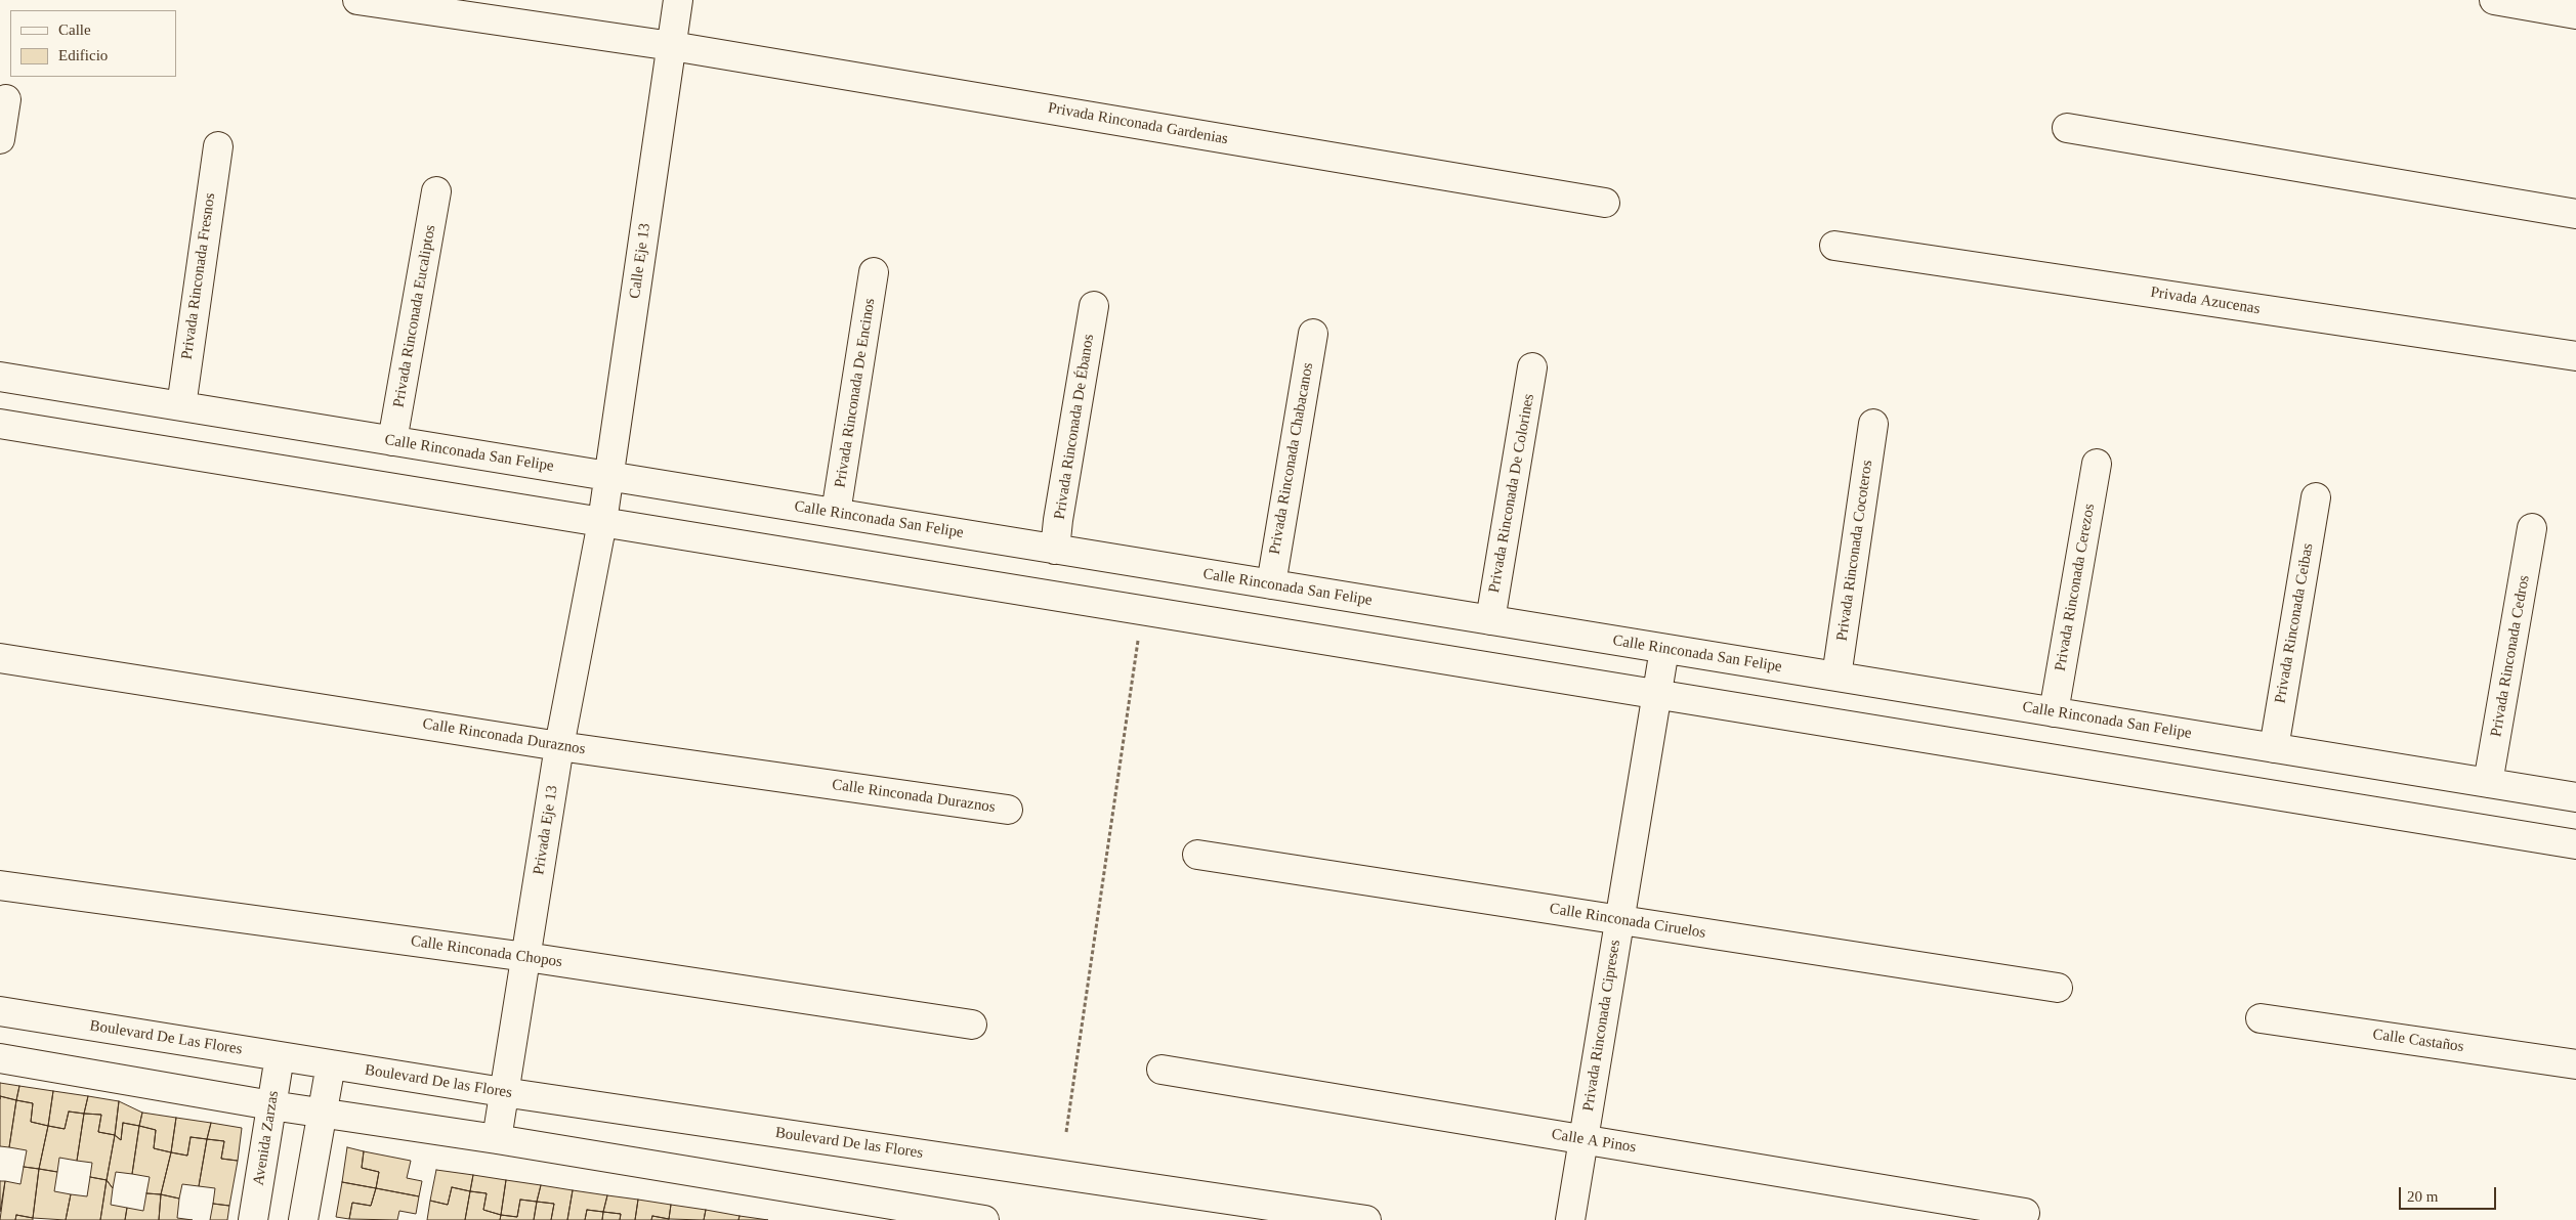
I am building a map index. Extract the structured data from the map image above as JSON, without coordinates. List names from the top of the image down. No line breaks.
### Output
{"streets":{"street":["Privada Rinconada Gardenias","Calle Eje 13","Privada Rinconada Fresnos","Privada Azucenas","Privada Rinconada Eucaliptos","Privada Rinconada De Encinos","Privada Rinconada De Ébanos","Calle Rinconada San Felipe","Privada Rinconada Chabacanos","Privada Rinconada De Colorines","Privada Rinconada Cocoteros","Privada Rinconada Cerezos","Privada Rinconada Ceibas","Privada Rinconada Cedros","Calle Rinconada Duraznos","Privada Eje 13","Calle Rinconada Ciruelos","Calle Rinconada Chopos","Privada Rinconada Cipreses","Boulevard De Las Flores","Calle Castaños","Boulevard De las Flores","Avenida Zarzas","Calle A Pinos"]},"crossings":[["Privada Rinconada Gardenias","Calle Eje 13"],["Calle Eje 13","Calle Rinconada San Felipe"],["Calle Eje 13","Privada Eje 13"],["Privada Rinconada Fresnos","Calle Rinconada San Felipe"],["Privada Rinconada Eucaliptos","Calle Rinconada San Felipe"],["Privada Rinconada De Encinos","Calle Rinconada San Felipe"],["Privada Rinconada De Ébanos","Calle Rinconada San Felipe"],["Calle Rinconada San Felipe","Privada Rinconada Chabacanos"],["Calle Rinconada San Felipe","Privada Rinconada De Colorines"],["Calle Rinconada San Felipe","Privada Rinconada Cocoteros"],["Calle Rinconada San Felipe","Privada Rinconada Cerezos"],["Calle Rinconada San Felipe","Privada Rinconada Ceibas"],["Calle Rinconada San Felipe","Privada Rinconada Cedros"],["Calle Rinconada San Felipe","Privada Rinconada Cipreses"],["Calle Rinconada Duraznos","Privada Eje 13"],["Privada Eje 13","Calle Rinconada Chopos"],["Privada Eje 13","Boulevard De las Flores"],["Calle Rinconada Ciruelos","Privada Rinconada Cipreses"],["Privada Rinconada Cipreses","Calle A Pinos"],["Boulevard De Las Flores","Boulevard De las Flores"],["Boulevard De Las Flores","Avenida Zarzas"]],"legend":["Calle","Edificio"],"scale_bar":"20 m"}
